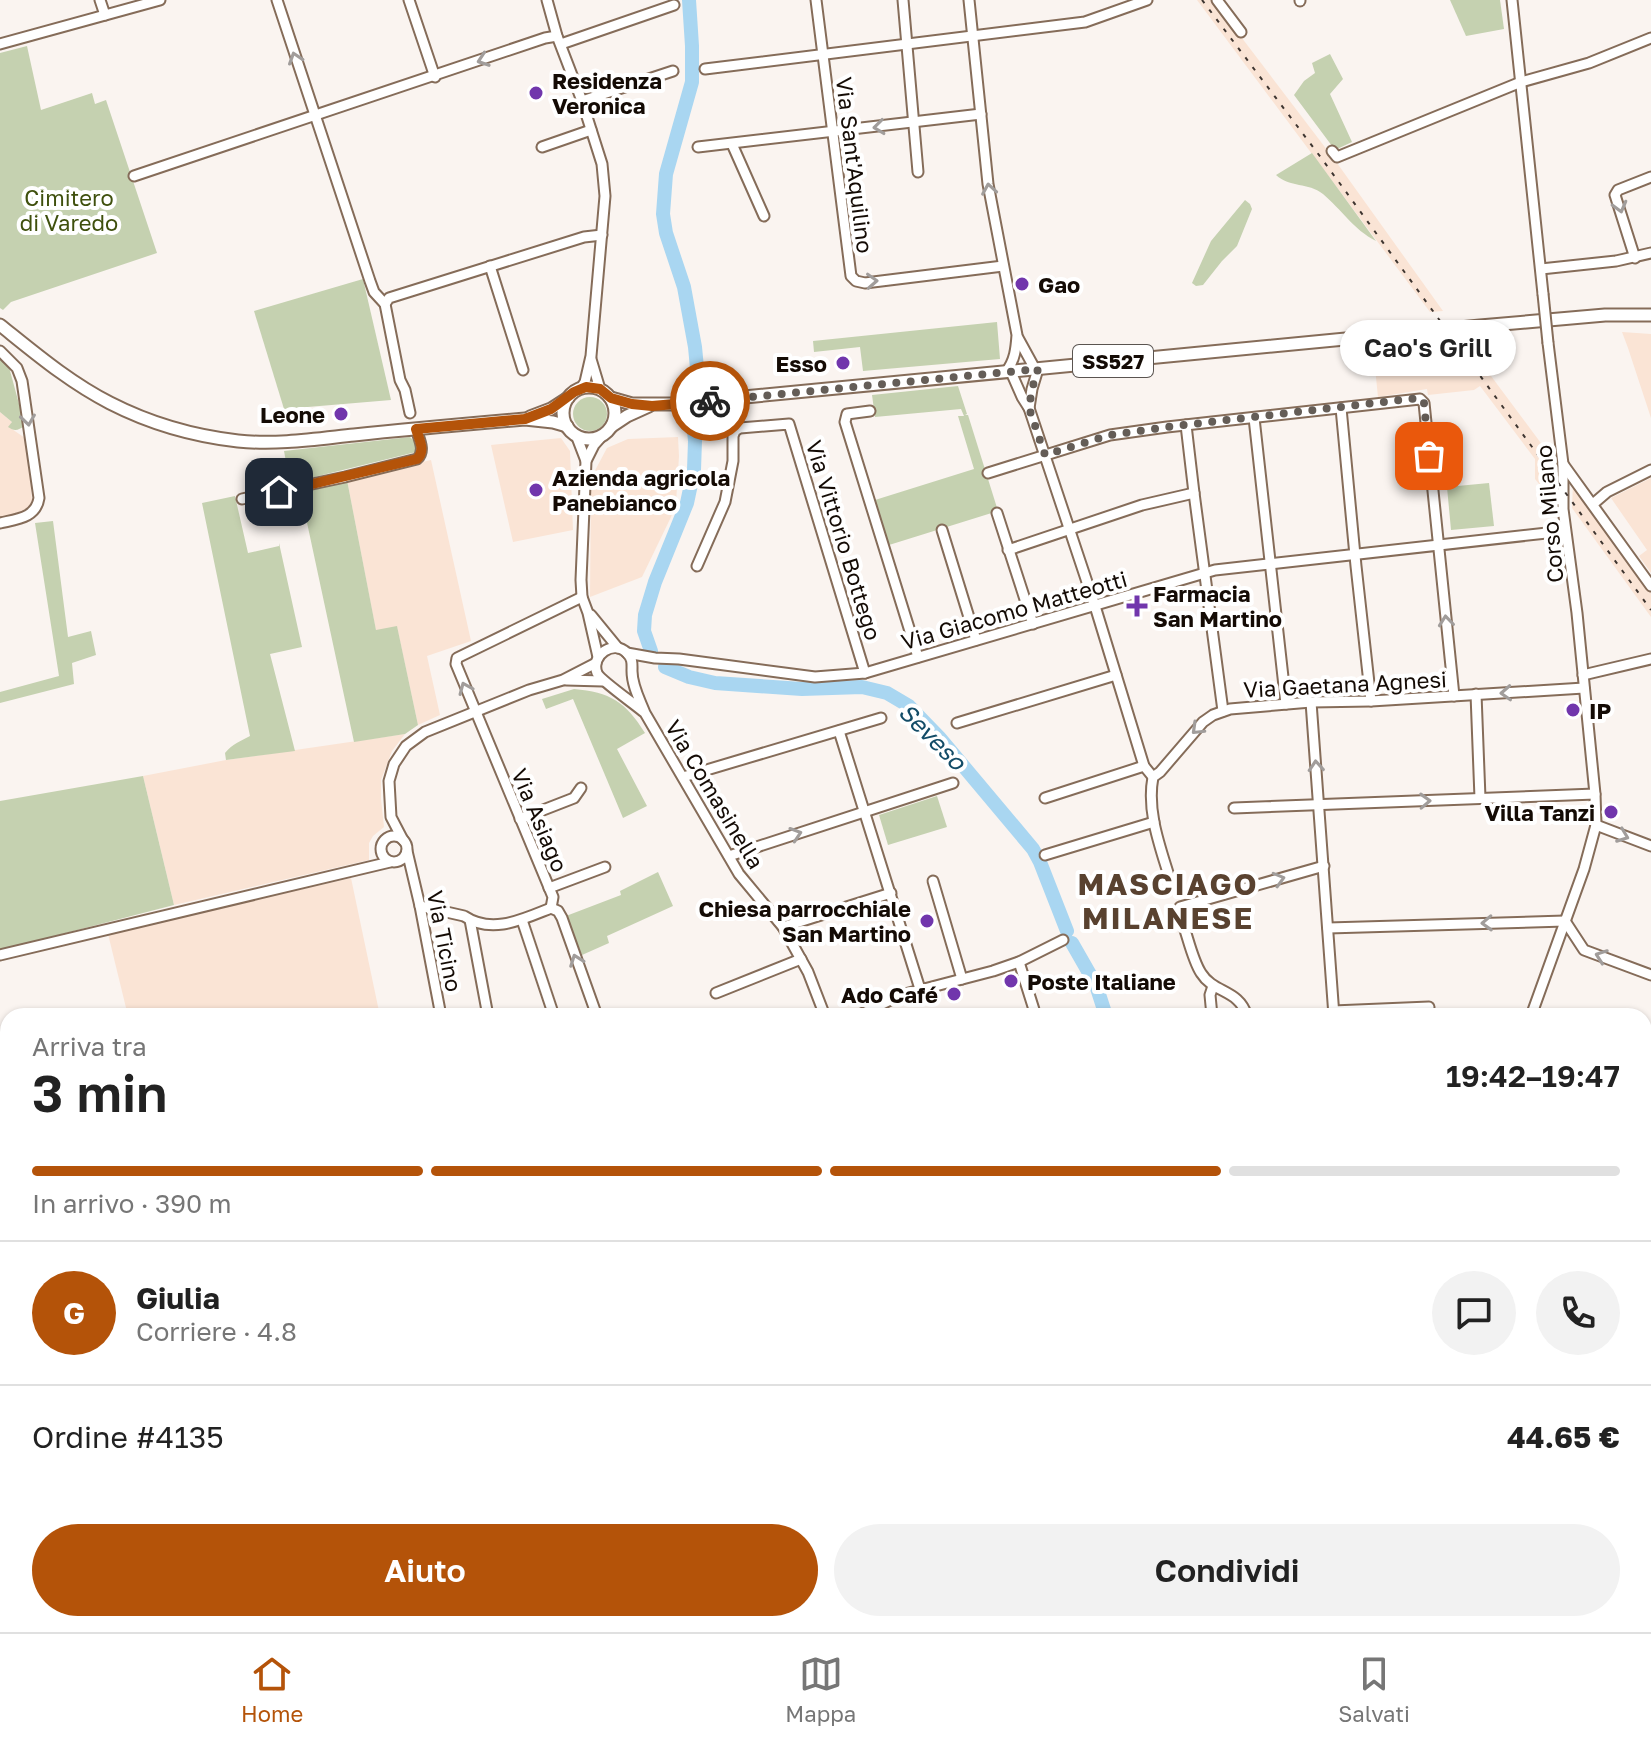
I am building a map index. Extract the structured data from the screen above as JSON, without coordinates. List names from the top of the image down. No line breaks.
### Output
{"streets":{"main road":["SS527"],"street":["Via Sant'Aquilino","Corso Milano","Via Vittorio Bottego","Via Giacomo Matteotti","Via Gaetana Agnesi","Via Comasinella","Via Asiago","Via Ticino"]},"crossings":[["Corso Milano","Via Giacomo Matteotti"],["Corso Milano","Via Gaetana Agnesi"],["Via Vittorio Bottego","Via Giacomo Matteotti"],["Via Giacomo Matteotti","Via Comasinella"]],"one_way":["Via Gaetana Agnesi"],"districts":["MASCIAGO MILANESE"],"water":["Seveso"],"parks":["Cimitero di Varedo"],"places":{"other":["Residenza Veronica","Gao","Esso","Leone","Cao's Grill","Azienda agricola Panebianco","IP","Villa Tanzi","Chiesa parrocchiale San Martino","Poste Italiane","Ado Café"],"health":["Farmacia San Martino"]},"page":{"bubble":"Cao's Grill","heading":["3 min","Arriva tra","19:42–19:47"],"panel":["Giulia","Corriere · 4.8","Ordine #4135","44.65 €"],"bar":"In arrivo · 390 m","round":"G","buttons":["Aiuto","Condividi"],"tabs":["Home","Mappa","Salvati"]}}
